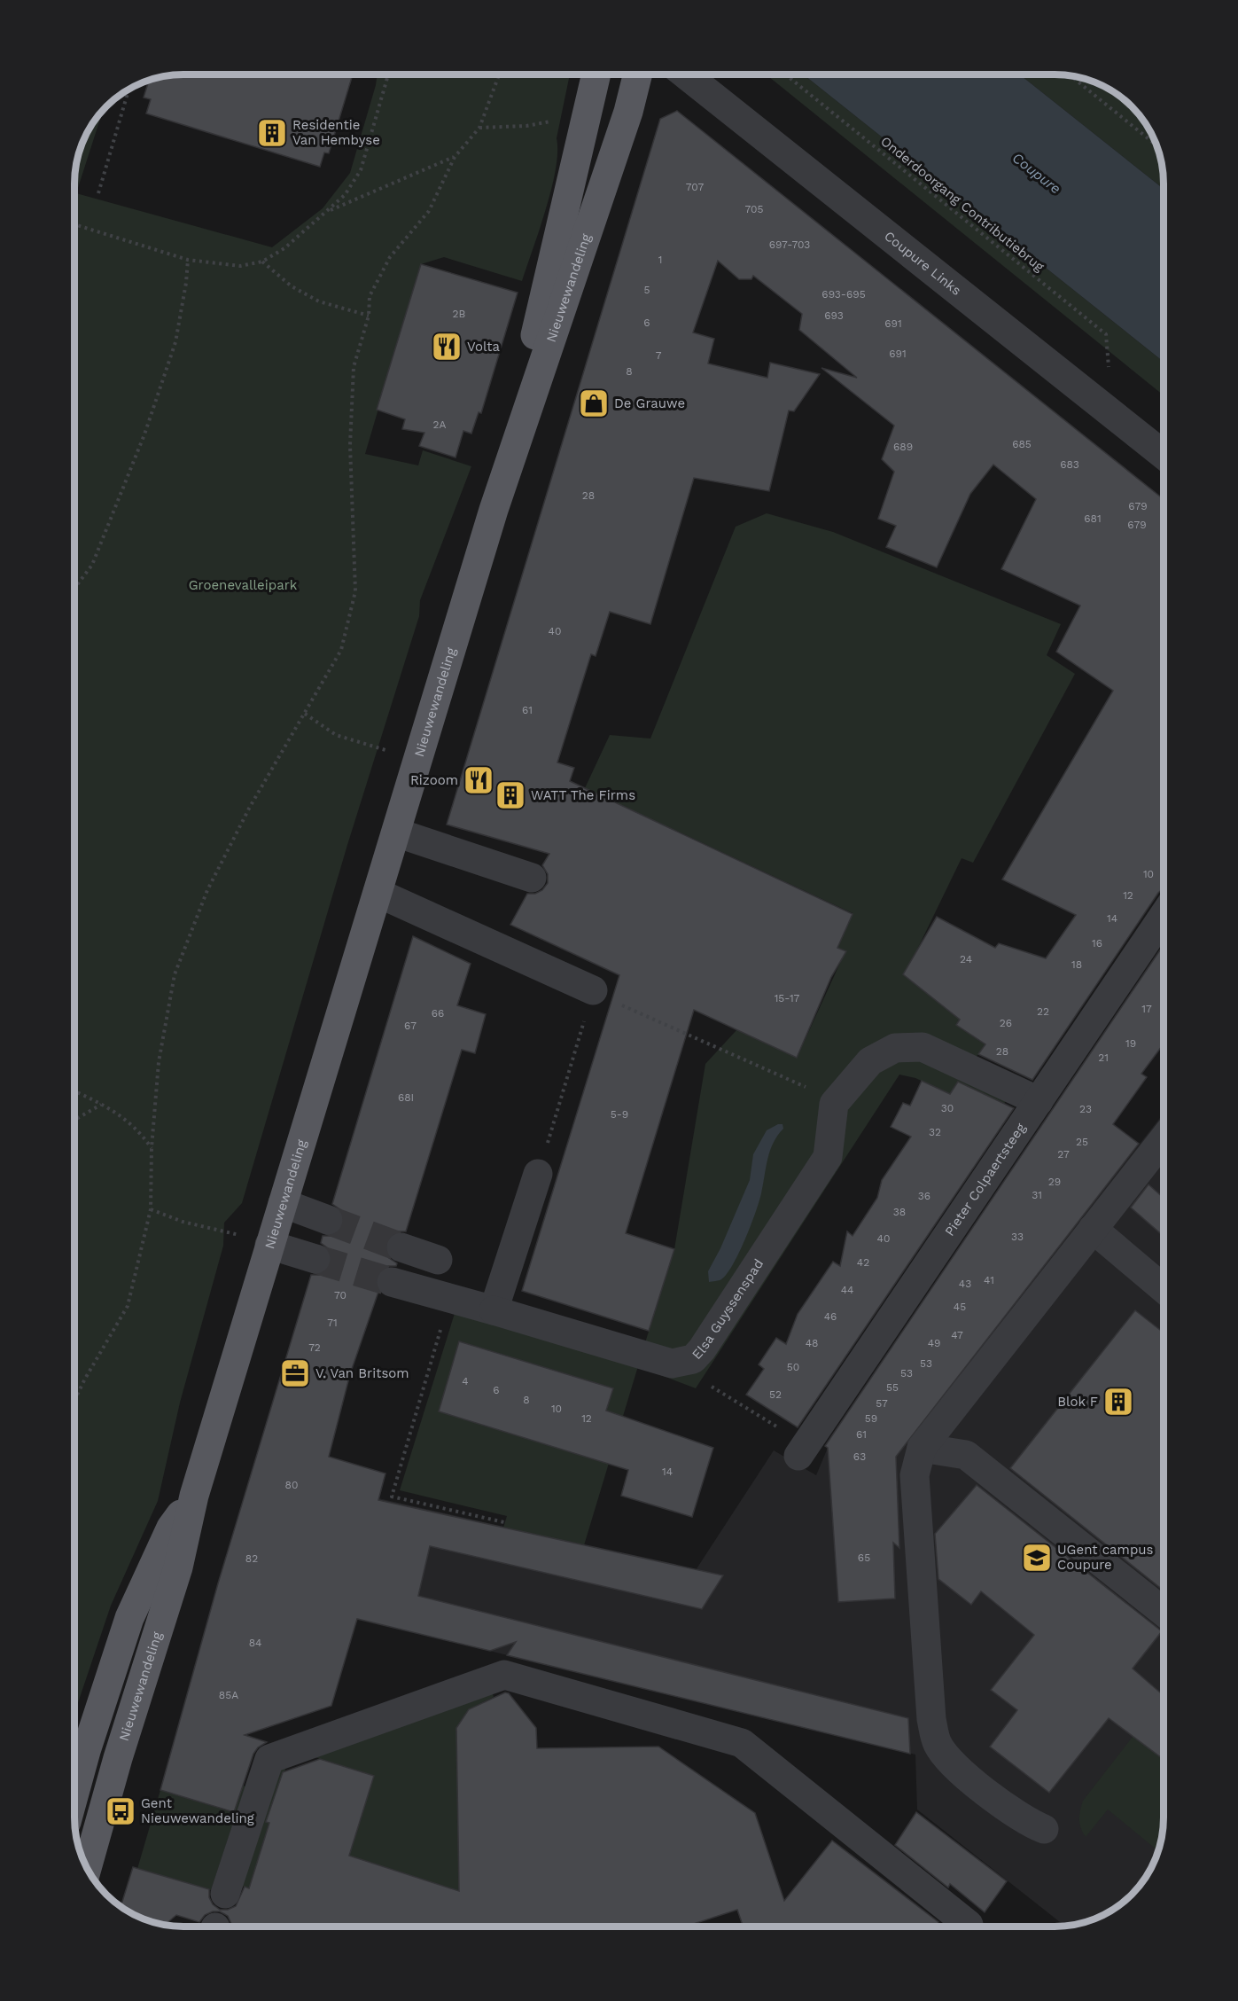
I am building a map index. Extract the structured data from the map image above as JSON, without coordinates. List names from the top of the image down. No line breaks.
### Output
{"streets":{"main road":["Nieuwewandeling"],"street":["Coupure Links","Pieter Colpaertsteeg","Elsa Guyssenspad"],"path":["Onderdoorgang Contributiebrug"]},"water":["Coupure"],"parks":["Groenevalleipark"],"places":{"building":["Residentie Van Hembyse","WATT The Firms","Blok F"],"restaurant":["Volta","Rizoom"],"shop":["De Grauwe"],"office":["V. Van Britsom"],"school or university":["UGent campus Coupure"],"bus stop":["Gent Nieuwewandeling"]},"house_numbers":["707","705","697-703","1","5","693-695","2B","693","6","691","691","7","8","2A","685","689","683","28","679","681","679","40","61","10","12","14","16","24","18","15-17","17","22","66","26","67","19","28","21","68I","30","23","5-9","32","25","27","29","31","36","38","33","40","42","41","43","44","70","45","46","71","47","48","49","72","53","50","53","4","55","6","52","8","57","10","12","59","61","63","14","80","65","82","84","85A"]}
